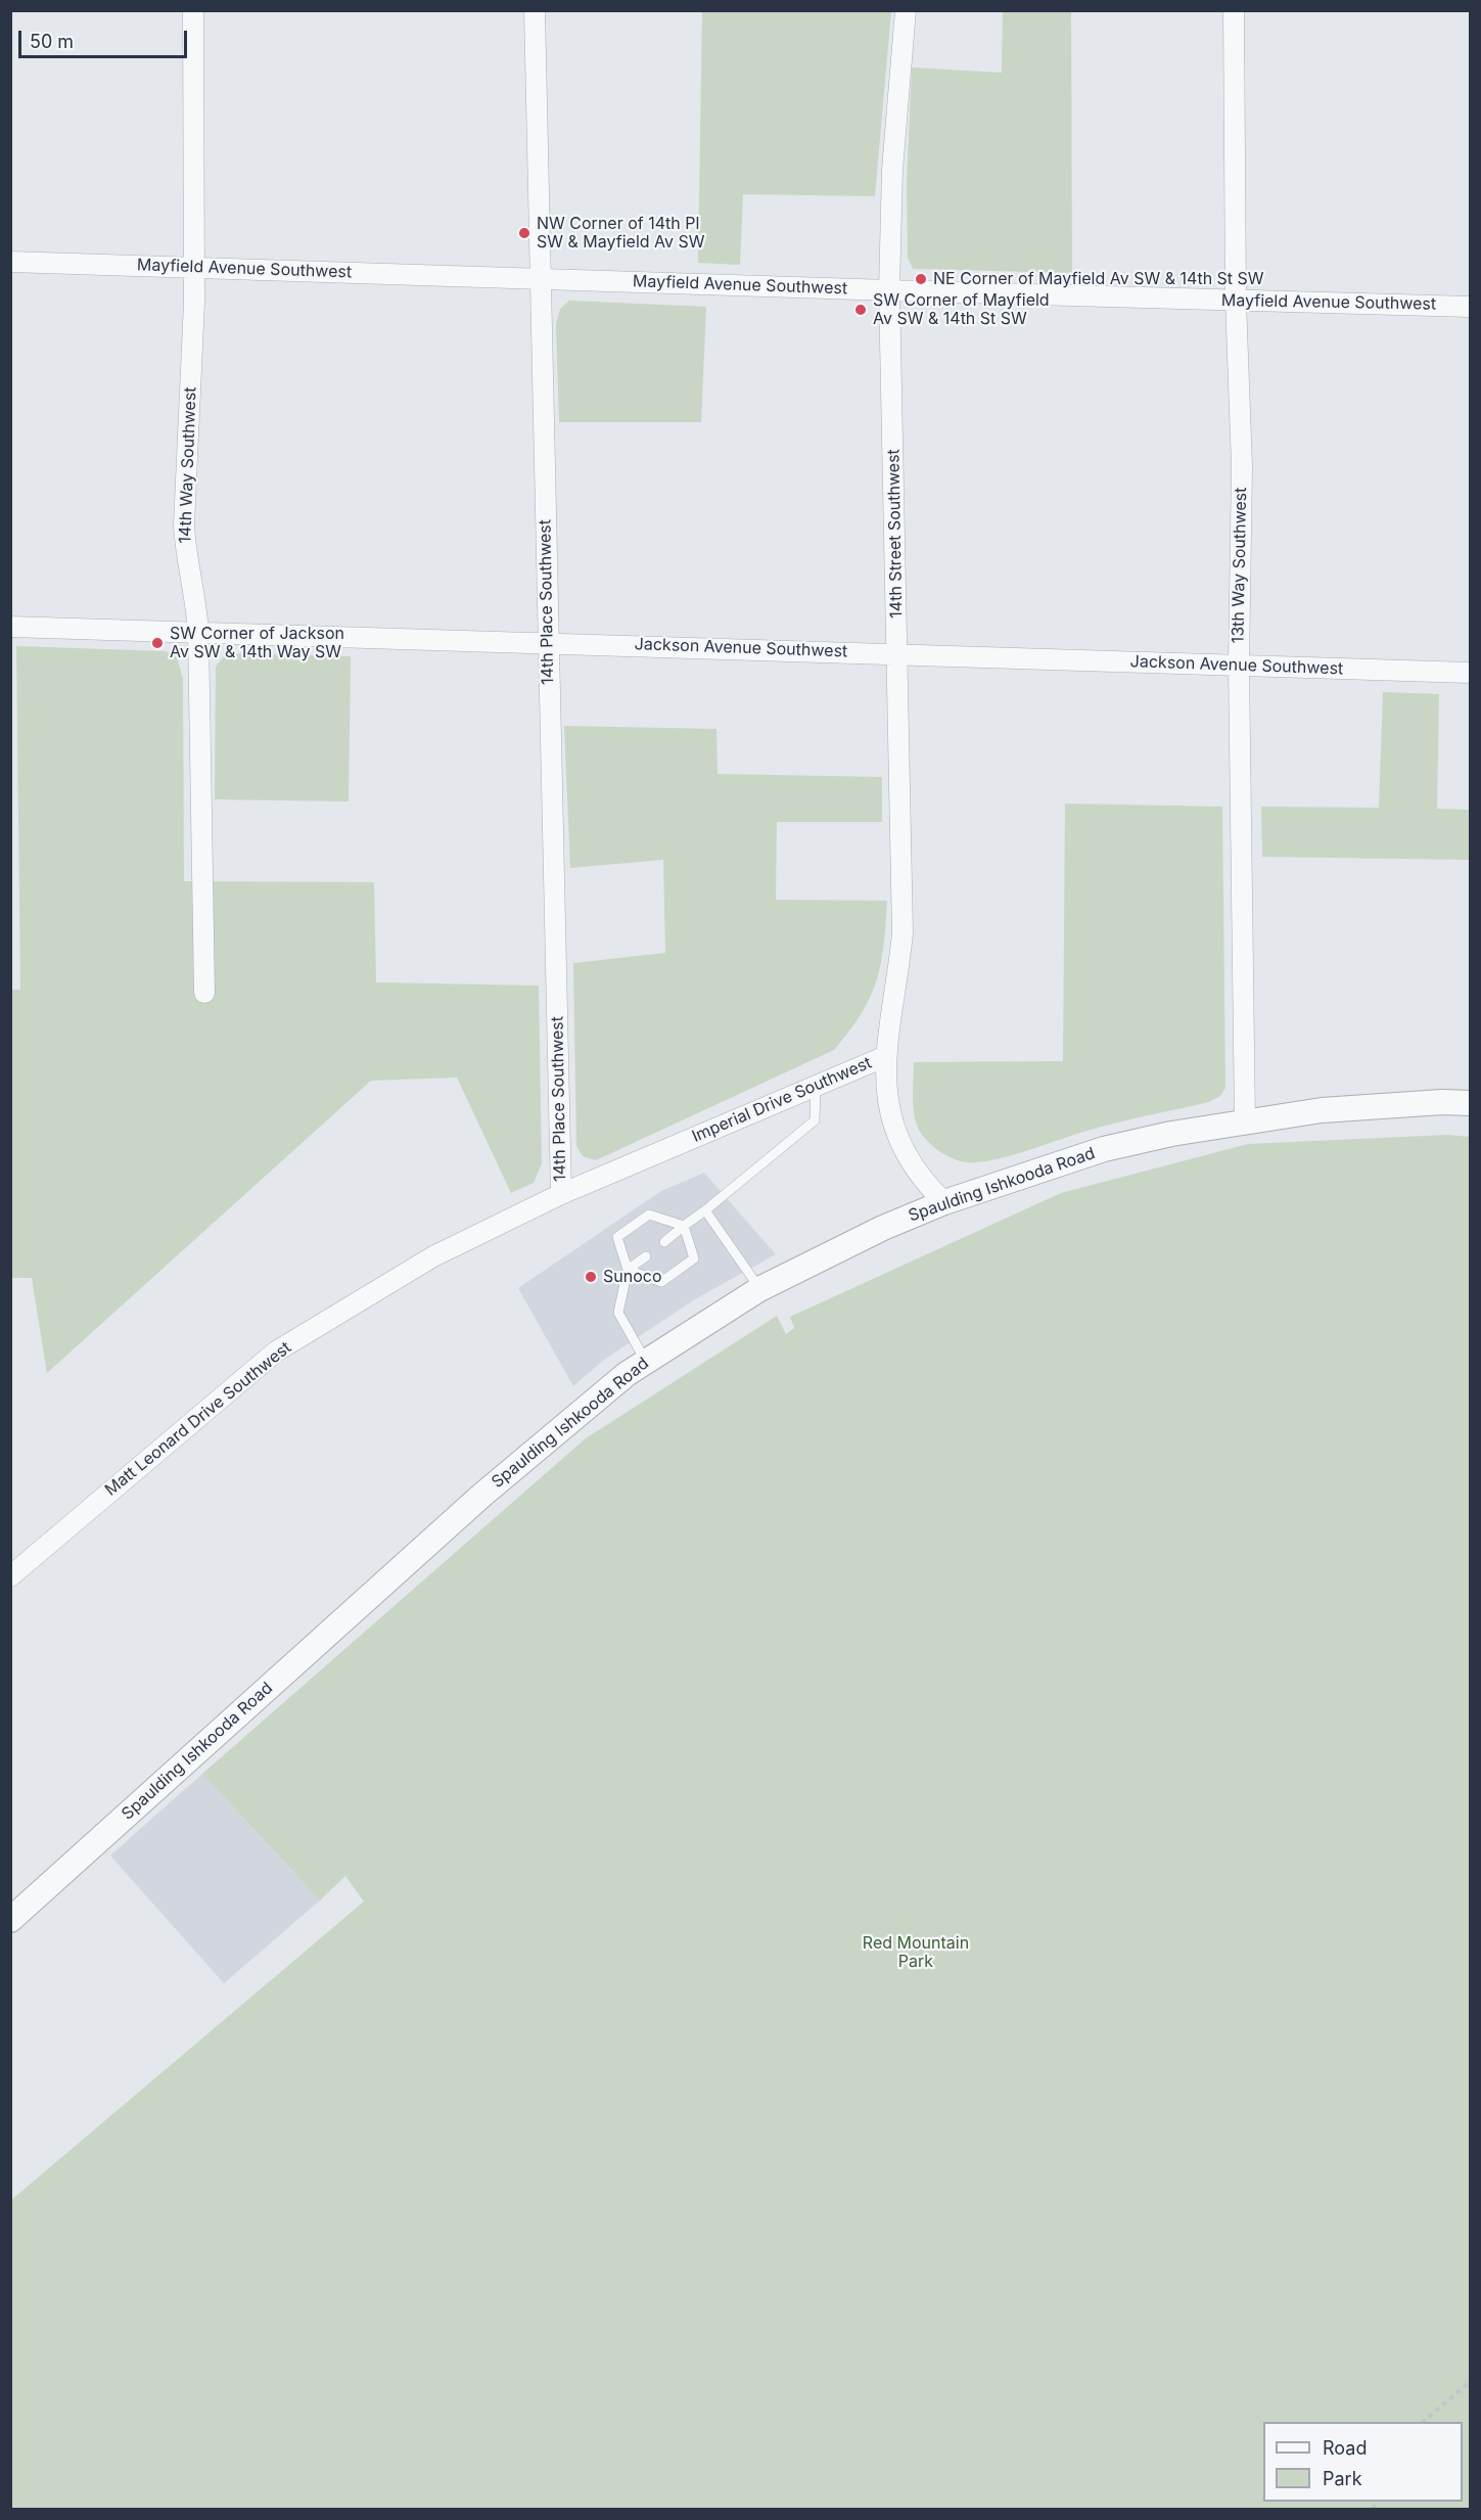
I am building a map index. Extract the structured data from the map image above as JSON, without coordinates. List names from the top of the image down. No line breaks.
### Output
{"streets":{"street":["Mayfield Avenue Southwest","14th Way Southwest","14th Street Southwest","13th Way Southwest","14th Place Southwest","Jackson Avenue Southwest","Imperial Drive Southwest","Spaulding Ishkooda Road","Matt Leonard Drive Southwest"]},"crossings":[["Mayfield Avenue Southwest","14th Way Southwest"],["Mayfield Avenue Southwest","14th Street Southwest"],["Mayfield Avenue Southwest","13th Way Southwest"],["Mayfield Avenue Southwest","14th Place Southwest"],["14th Way Southwest","Jackson Avenue Southwest"],["14th Street Southwest","Jackson Avenue Southwest"],["14th Street Southwest","Imperial Drive Southwest"],["13th Way Southwest","Jackson Avenue Southwest"],["13th Way Southwest","Spaulding Ishkooda Road"],["14th Place Southwest","Jackson Avenue Southwest"],["14th Place Southwest","Imperial Drive Southwest"],["14th Place Southwest","Matt Leonard Drive Southwest"],["Imperial Drive Southwest","Spaulding Ishkooda Road"],["Imperial Drive Southwest","Matt Leonard Drive Southwest"]],"parks":["Red Mountain Park"],"places":["NW Corner of 14th Pl SW & Mayfield Av SW","NE Corner of Mayfield Av SW & 14th St SW","SW Corner of Mayfield Av SW & 14th St SW","SW Corner of Jackson Av SW & 14th Way SW","Sunoco"],"legend":["Road","Park"],"scale_bar":"50 m"}
